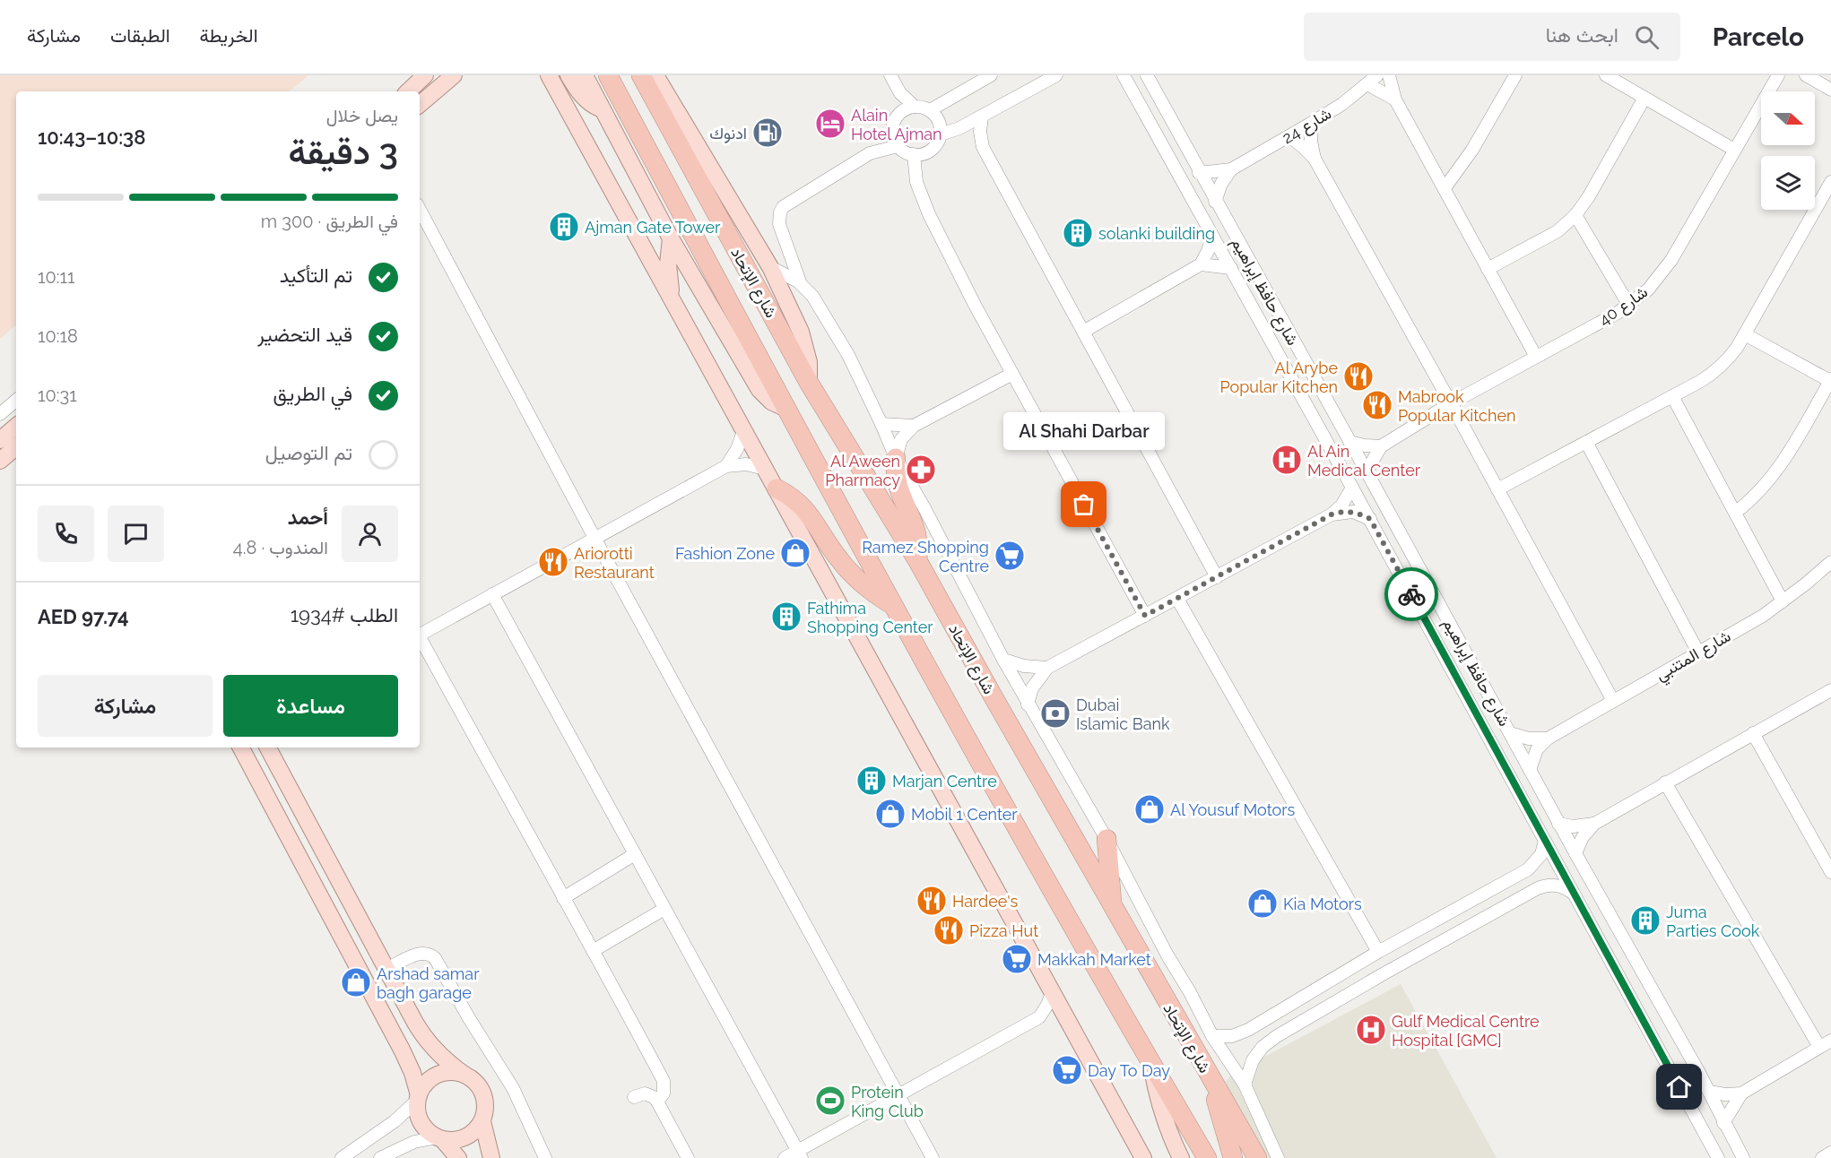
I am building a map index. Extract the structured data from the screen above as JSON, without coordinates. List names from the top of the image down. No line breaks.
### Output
{"streets":{"highway":["شارع الإتحاد"],"street":["شارع 24","شارع حافظ إبراهيم","شارع 40","شارع المتنبي"]},"crossings":[["شارع 24","شارع حافظ إبراهيم"],["شارع حافظ إبراهيم","شارع 40"],["شارع حافظ إبراهيم","شارع المتنبي"]],"places":{"hotel":["Alain Hotel Ajman"],"fuel station":["ادنوك"],"building":["Ajman Gate Tower","solanki building","Fathima Shopping Center","Marjan Centre","Juma Parties Cook"],"restaurant":["Al Arybe Popular Kitchen","Mabrook Popular Kitchen","Ariorotti Restaurant","Hardee's","Pizza Hut"],"hospital":["Al Ain Medical Center","Gulf Medical Centre Hospital [GMC]"],"pharmacy":["Al Aween Pharmacy"],"other":["Al Shahi Darbar"],"shop":["Fashion Zone","Al Yousuf Motors","Mobil 1 Center","Kia Motors","Arshad samar bagh garage"],"supermarket":["Ramez Shopping Centre","Makkah Market","Day To Day"],"bank":["Dubai Islamic Bank"],"sports":["Protein King Club"]},"north":"right","page":{"header":"Parcelo","search":"ابحث هنا","nav":["الخريطة","الطبقات","مشاركة"],"heading":["3 دقيقة","يصل خلال","10:38–10:43"],"panel":["أحمد","المندوب · 4.8","الطلب #1934","AED 97.74"],"bar":"في الطريق · 300 m","list":[["تم التأكيد","10:11"],["قيد التحضير","10:18"],["في الطريق","10:31"],"تم التوصيل"],"bubble":"Al Shahi Darbar","buttons":["مساعدة","مشاركة"]}}
